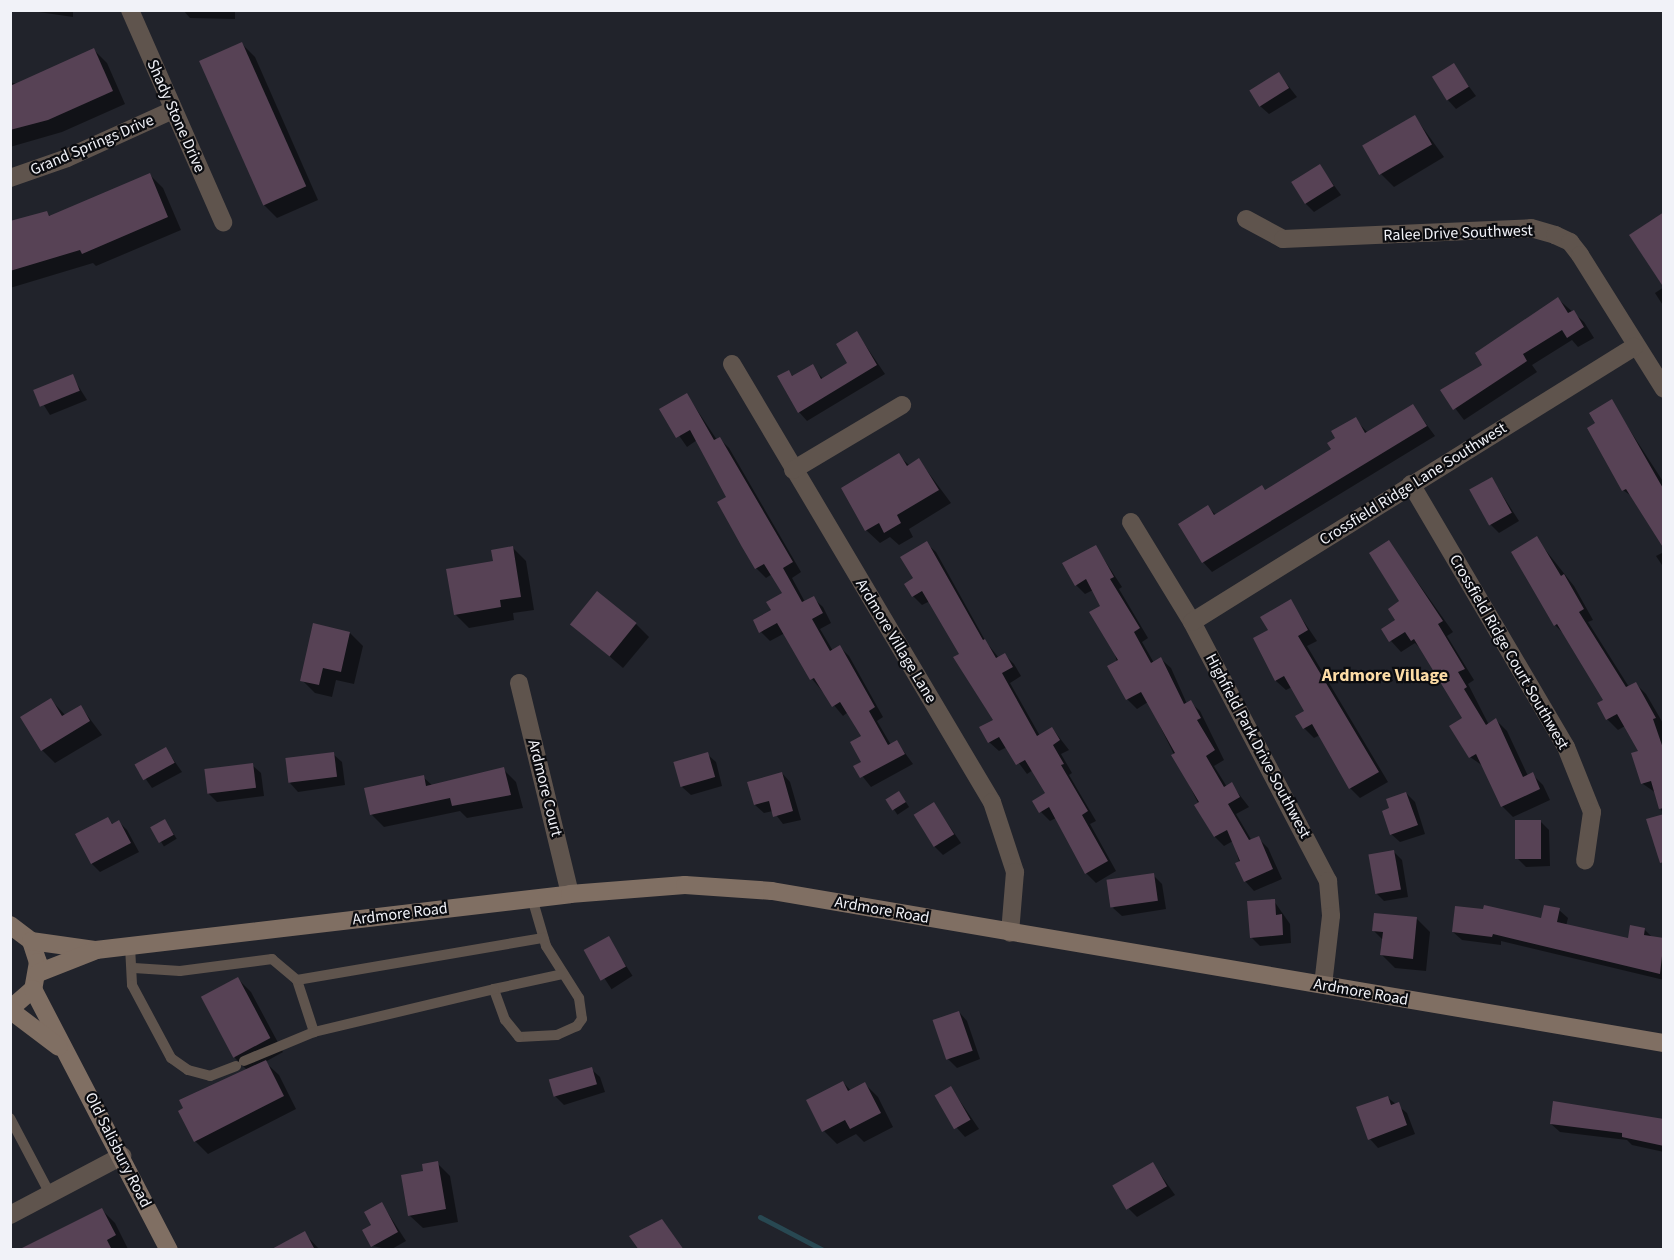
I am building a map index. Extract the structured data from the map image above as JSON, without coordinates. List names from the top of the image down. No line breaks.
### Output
{"streets":{"street":["Shady Stone Drive","Grand Springs Drive","Ralee Drive Southwest","Crossfield Ridge Lane Southwest","Ardmore Village Lane","Crossfield Ridge Court Southwest","Highfield Park Drive Southwest","Ardmore Court","Ardmore Road","Old Salisbury Road"]},"crossings":[["Shady Stone Drive","Grand Springs Drive"],["Ralee Drive Southwest","Crossfield Ridge Lane Southwest"],["Crossfield Ridge Lane Southwest","Crossfield Ridge Court Southwest"],["Crossfield Ridge Lane Southwest","Highfield Park Drive Southwest"],["Ardmore Village Lane","Ardmore Road"],["Highfield Park Drive Southwest","Ardmore Road"],["Ardmore Court","Ardmore Road"],["Ardmore Road","Old Salisbury Road"]],"districts":["Ardmore Village"]}
